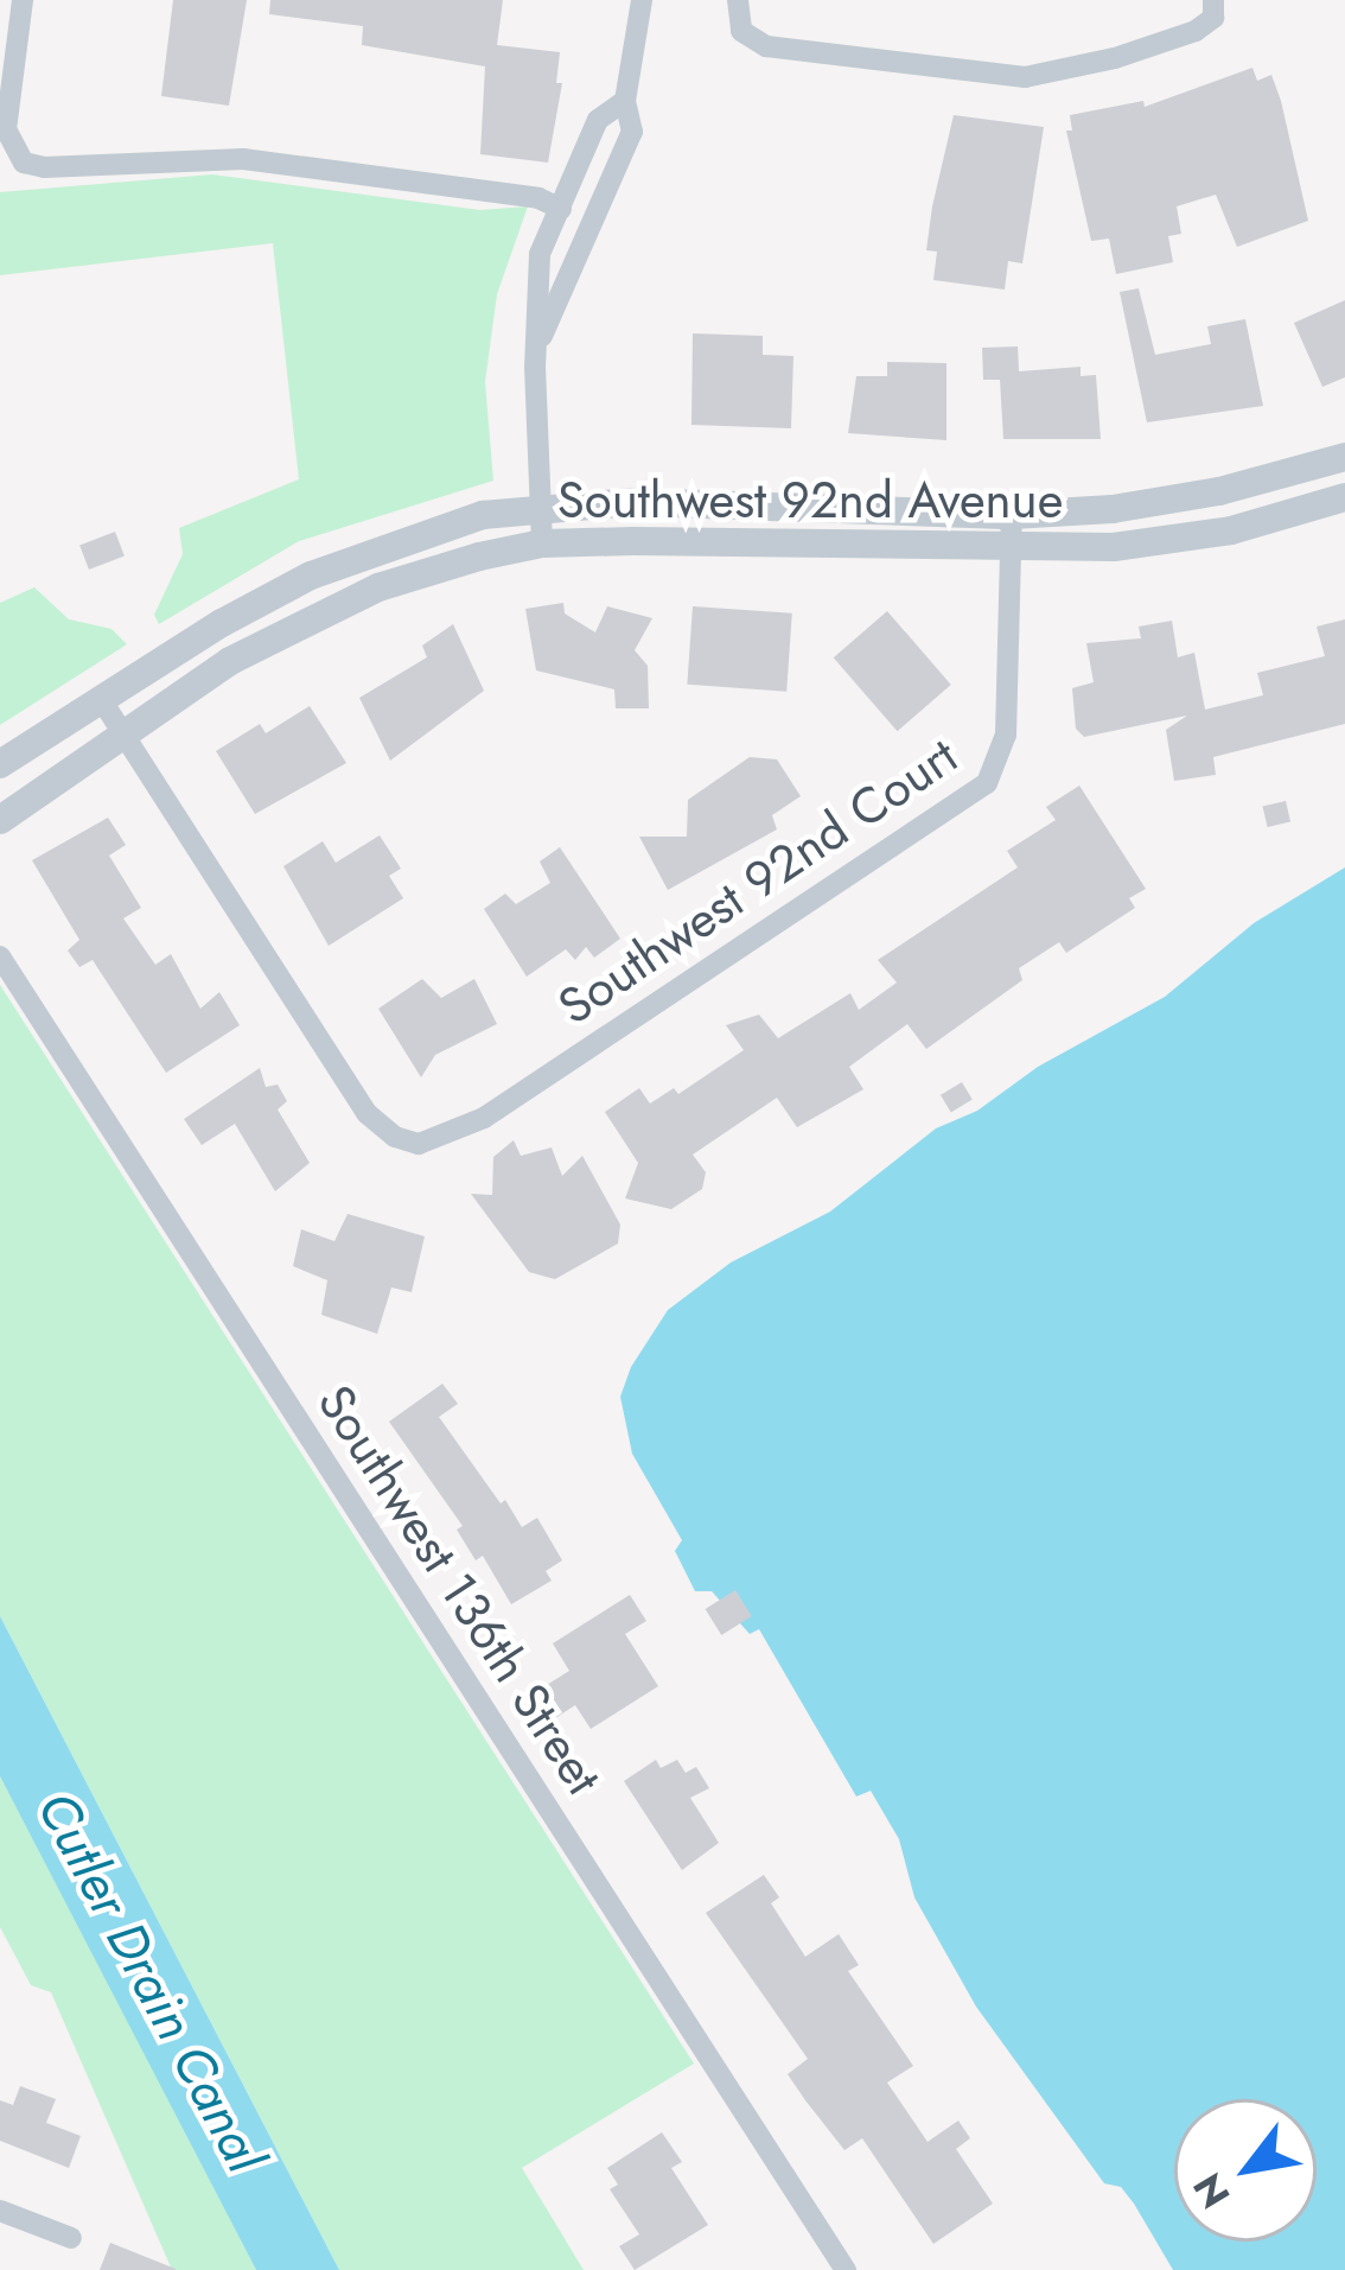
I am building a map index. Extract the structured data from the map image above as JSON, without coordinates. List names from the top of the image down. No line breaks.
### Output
{"streets":{"street":["Southwest 92nd Avenue","Southwest 92nd Court","Southwest 136th Street"]},"crossings":[["Southwest 92nd Avenue","Southwest 92nd Court"]],"water":["Cutler Drain Canal"],"north":"bottom left"}
